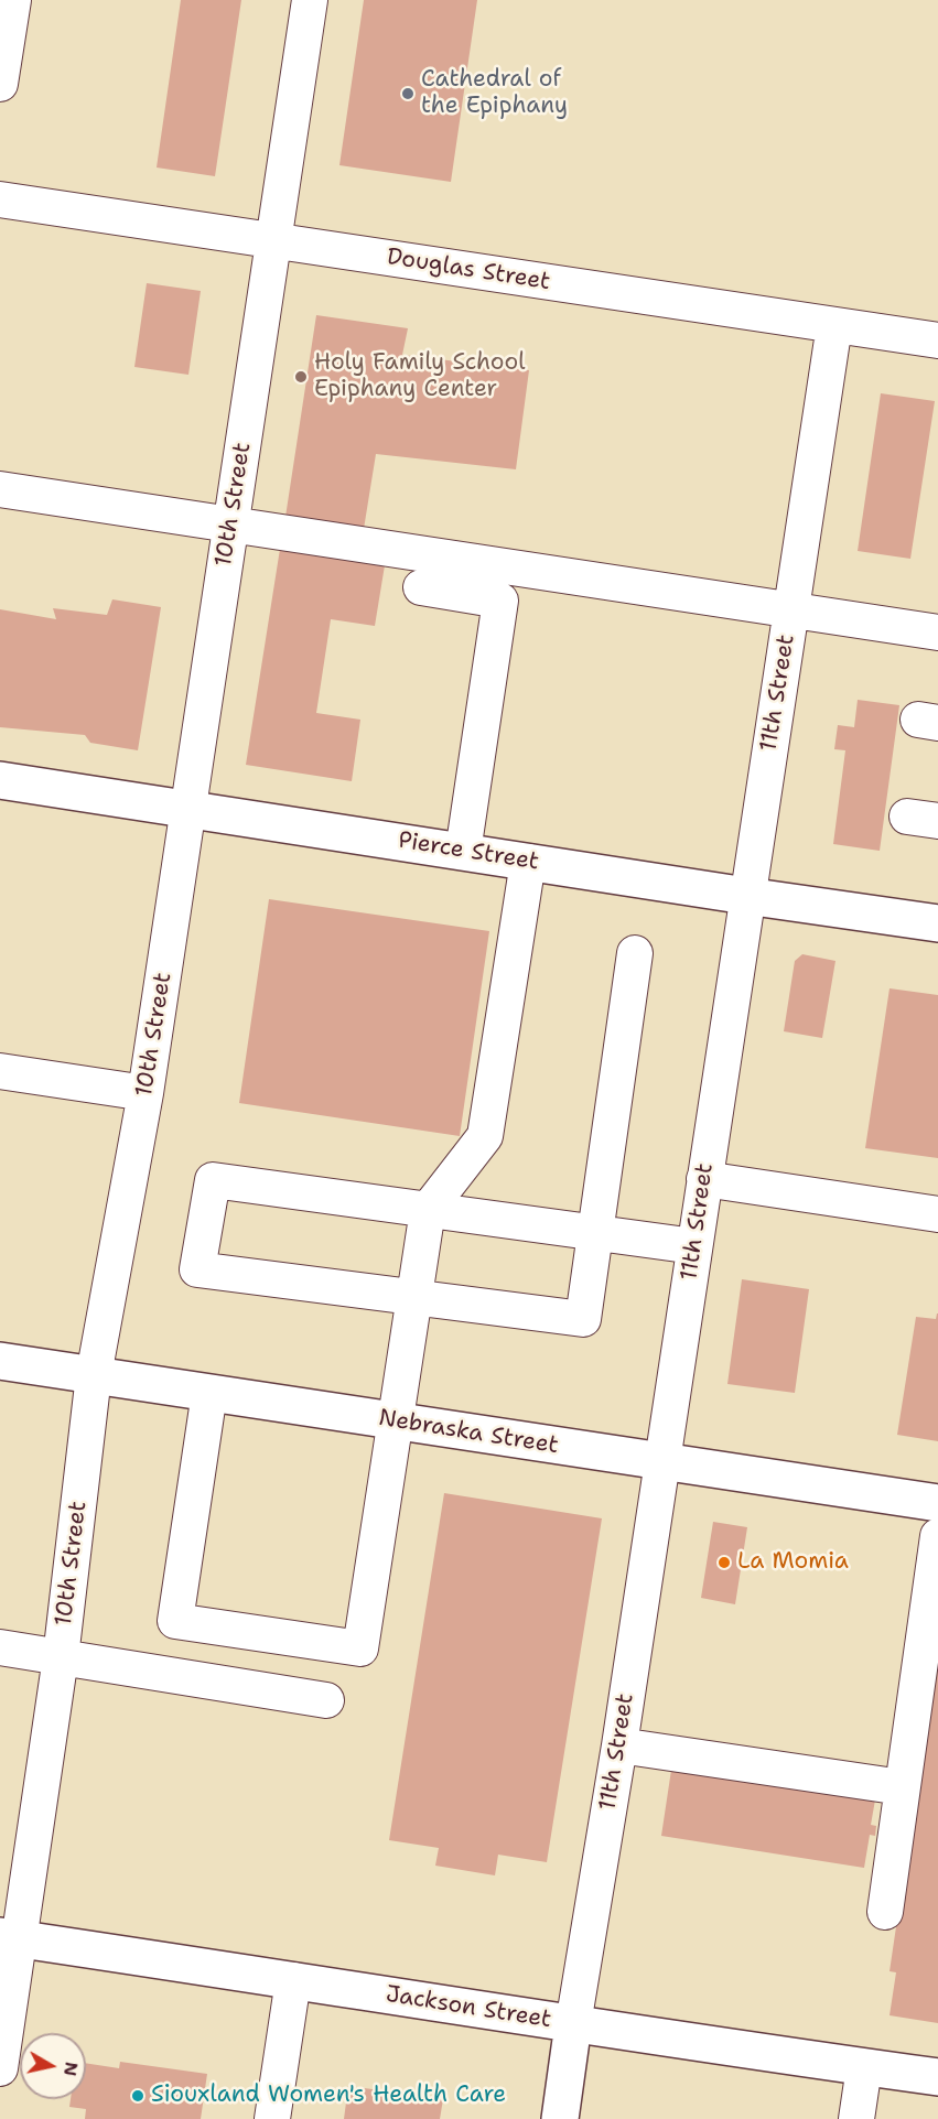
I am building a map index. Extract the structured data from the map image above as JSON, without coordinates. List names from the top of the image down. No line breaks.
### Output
{"streets":{"main road":["11th Street","Pierce Street","Nebraska Street","Jackson Street"],"street":["Douglas Street","10th Street"]},"crossings":[["Douglas Street","10th Street"],["Douglas Street","11th Street"],["10th Street","Pierce Street"],["10th Street","Nebraska Street"],["10th Street","Jackson Street"],["11th Street","Pierce Street"],["11th Street","Nebraska Street"],["11th Street","Jackson Street"]],"places":["Cathedral of the Epiphany","Holy Family School Epiphany Center","La Momia","Siouxland Women's Health Care"],"north":"right"}
